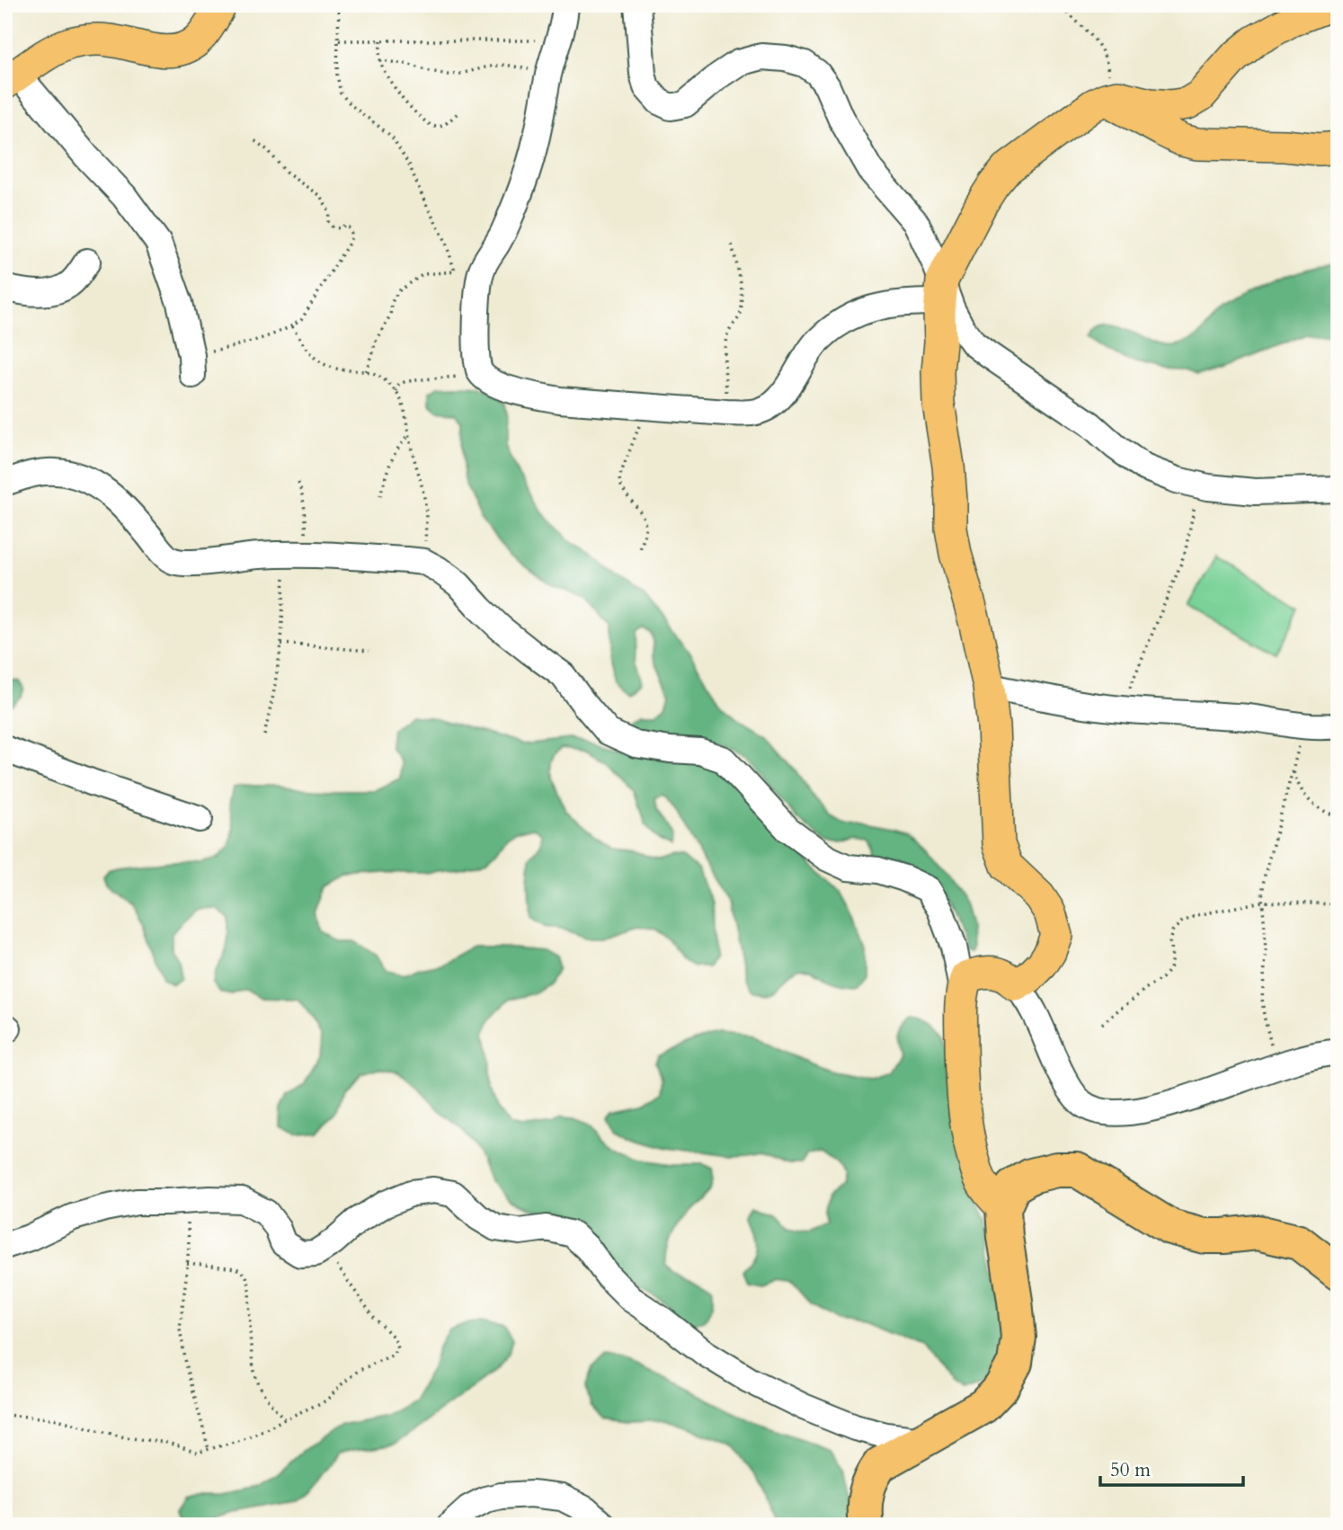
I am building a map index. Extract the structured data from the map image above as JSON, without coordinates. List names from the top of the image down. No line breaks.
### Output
{"scale_bar":"50 m"}
